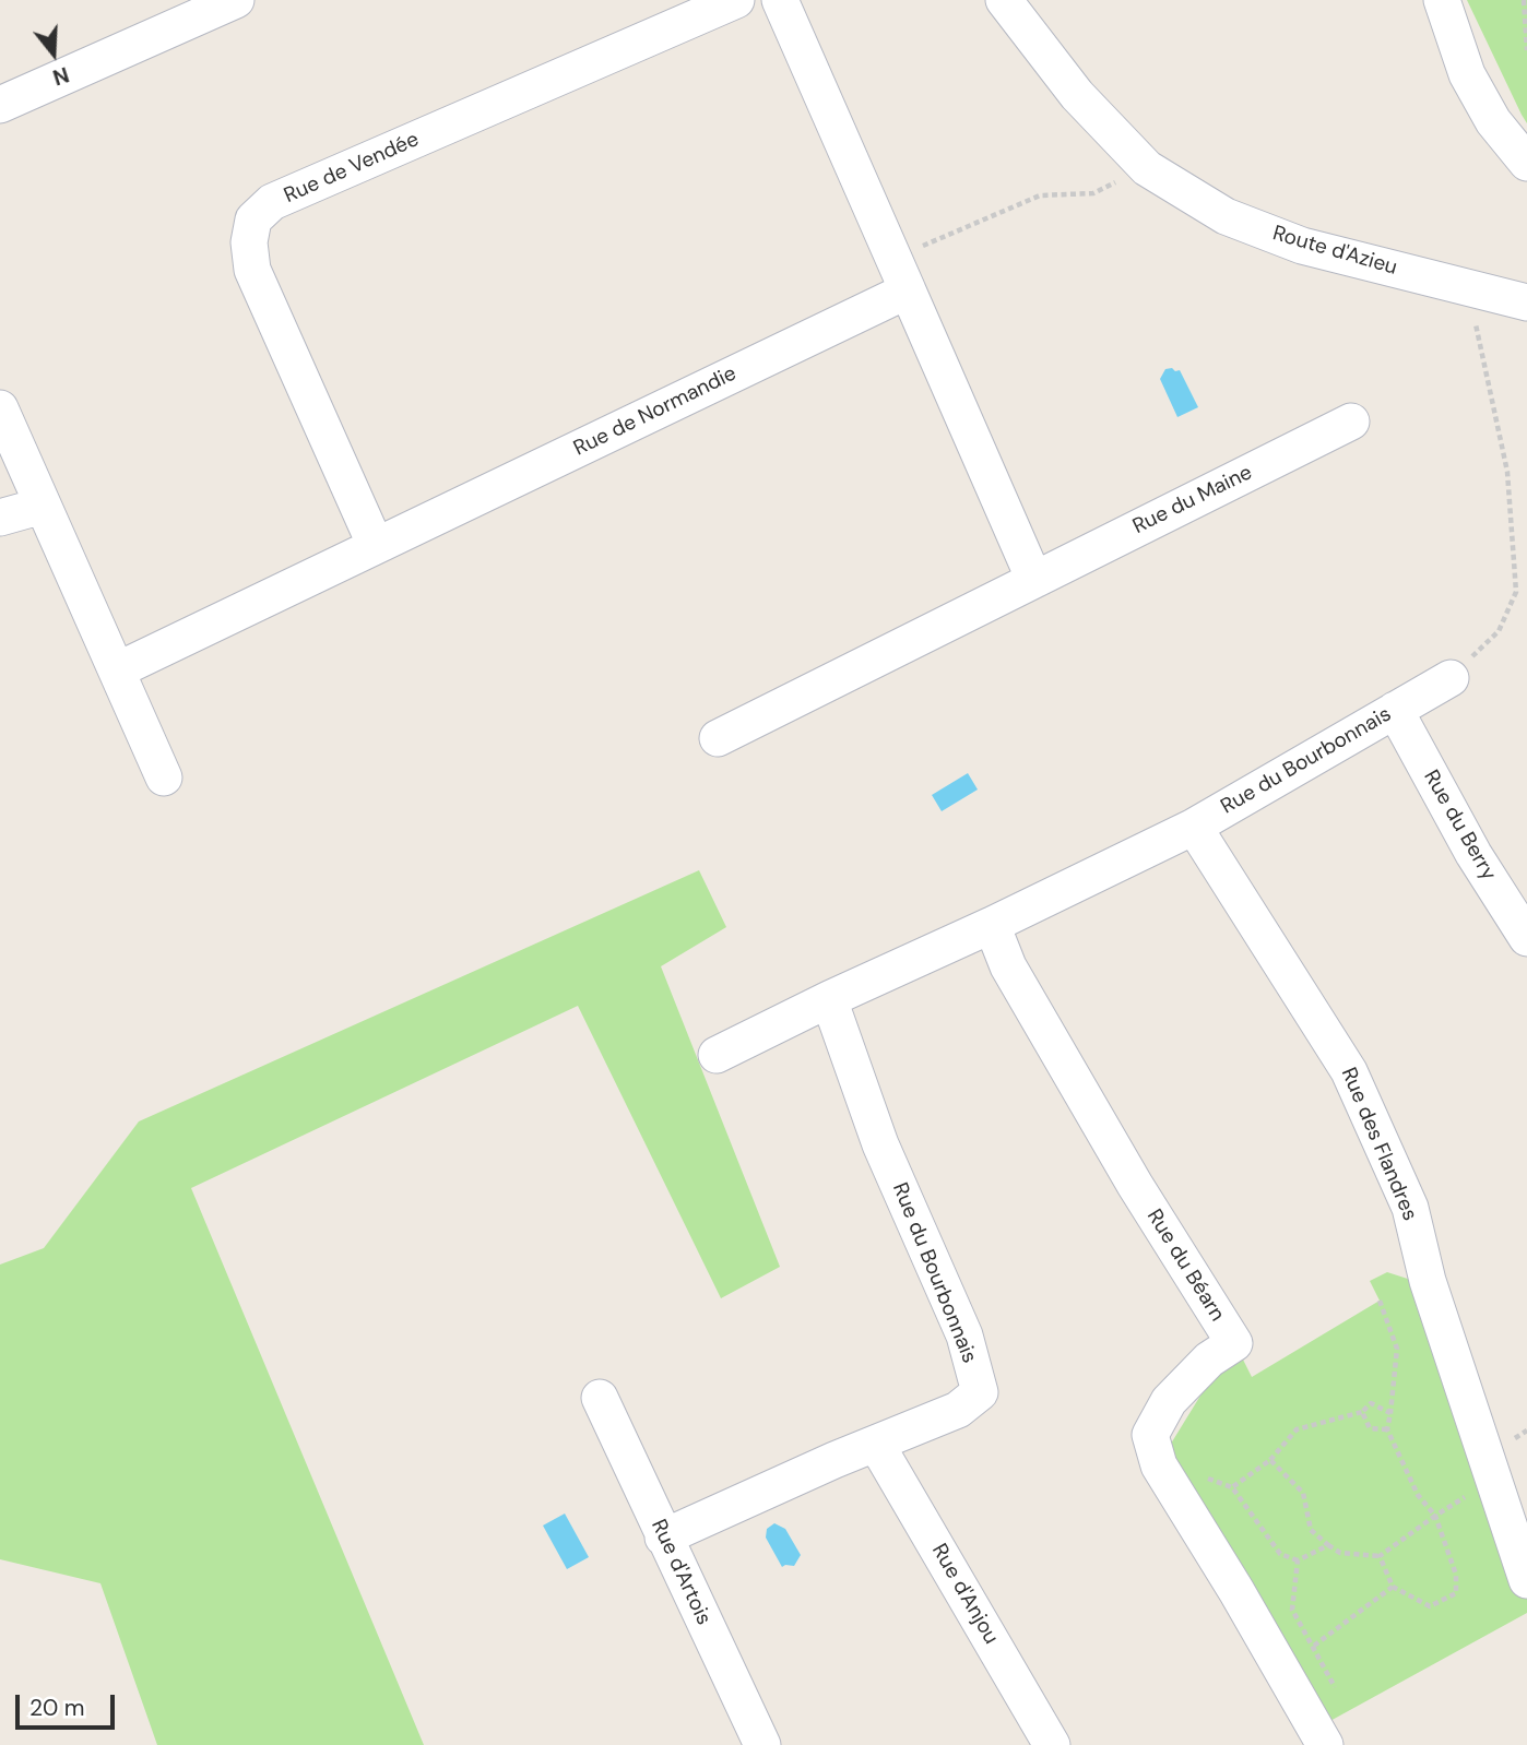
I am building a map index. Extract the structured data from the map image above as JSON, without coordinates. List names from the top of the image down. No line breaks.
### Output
{"streets":{"street":["Rue de Vendée","Route d'Azieu","Rue de Normandie","Rue du Maine","Rue du Bourbonnais","Rue du Berry","Rue des Flandres","Rue du Béarn","Rue d'Artois","Rue d'Anjou"]},"crossings":[["Rue de Vendée","Rue de Normandie"],["Rue du Bourbonnais","Rue du Berry"],["Rue du Bourbonnais","Rue des Flandres"],["Rue du Bourbonnais","Rue du Béarn"],["Rue du Bourbonnais","Rue d'Artois"],["Rue du Bourbonnais","Rue d'Anjou"]],"scale_bar":"20 m","north":"bottom"}
